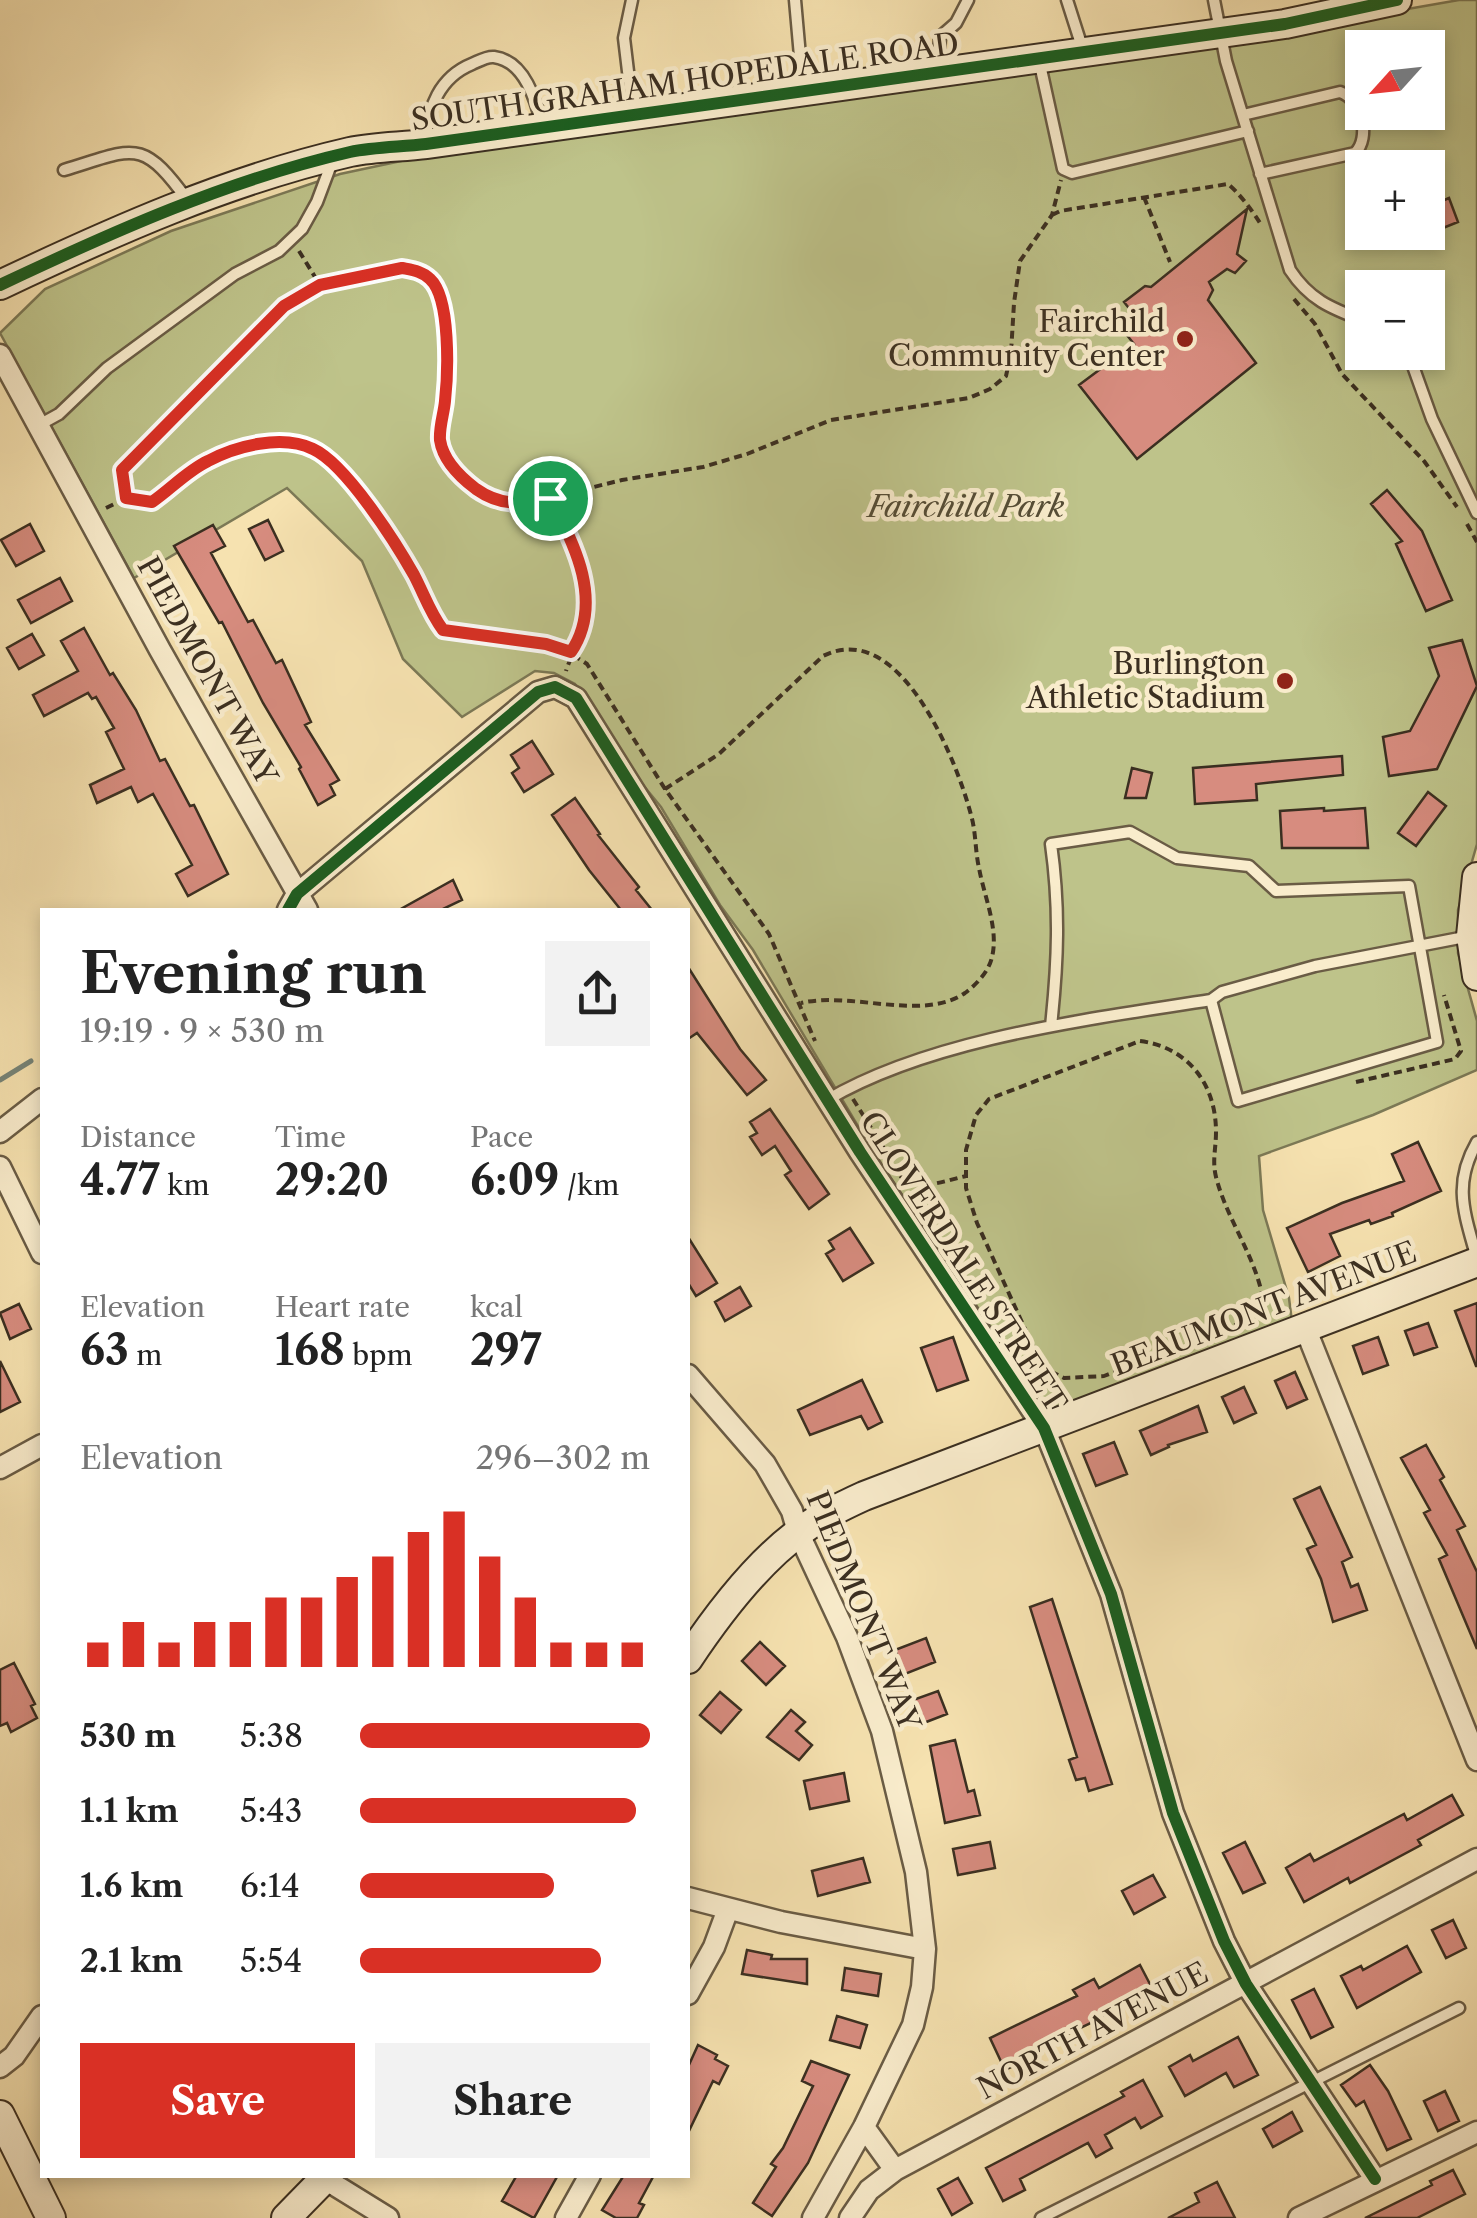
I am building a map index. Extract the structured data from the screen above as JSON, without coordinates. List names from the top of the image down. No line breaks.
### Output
{"streets":{"street":["SOUTH GRAHAM HOPEDALE ROAD","PIEDMONT WAY","CLOVERDALE STREET","BEAUMONT AVENUE","NORTH AVENUE"]},"crossings":[["PIEDMONT WAY","BEAUMONT AVENUE"],["CLOVERDALE STREET","BEAUMONT AVENUE"],["CLOVERDALE STREET","NORTH AVENUE"]],"parks":["Fairchild Park"],"places":["Fairchild Community Center","Burlington Athletic Stadium"],"north":"bottom left","page":{"map_buttons":["+","−"],"heading":["Evening run","19:19 · 9 × 530 m"],"stats":[["Distance","4.77 km"],["Time","29:20"],["Pace","6:09 /km"],["Elevation","63 m"],["Heart rate","168 bpm"],["kcal","297"]],"chart":["Elevation","296–302 m"],"list":[{"name":"530 m","note":"5:38"},{"name":"1.1 km","note":"5:43"},{"name":"1.6 km","note":"6:14"},{"name":"2.1 km","note":"5:54"}],"buttons":["Save","Share"]}}
